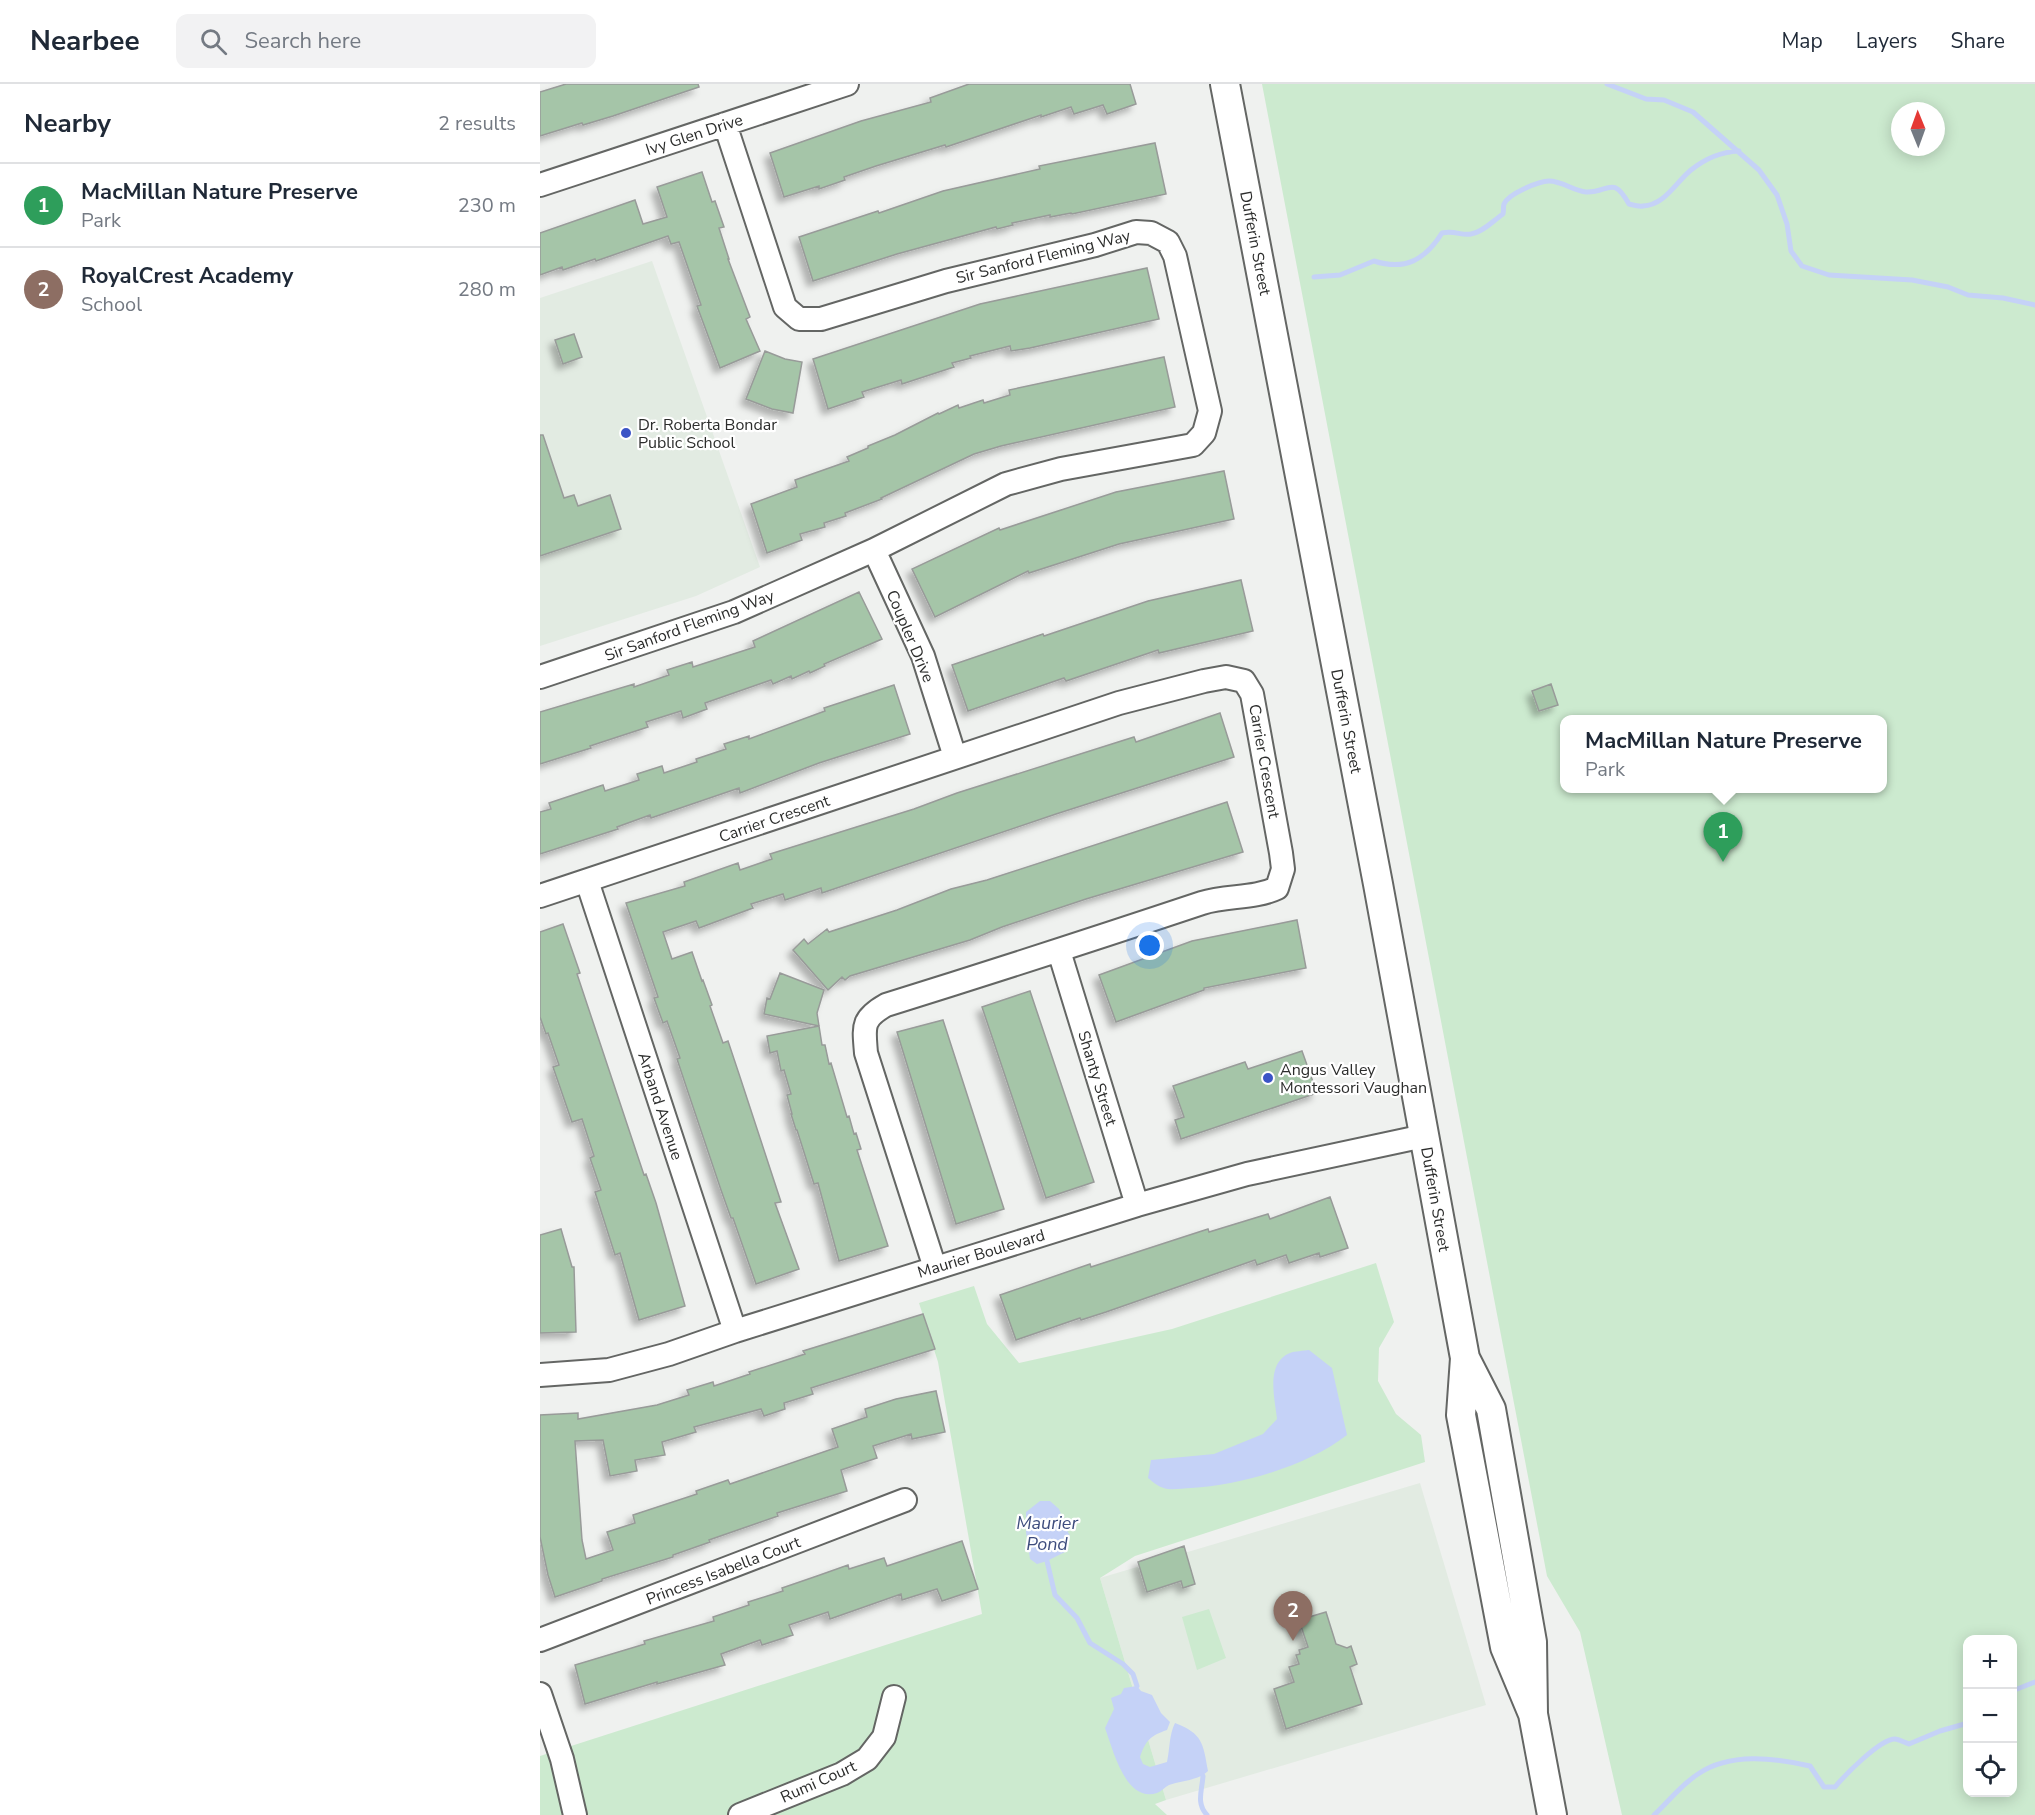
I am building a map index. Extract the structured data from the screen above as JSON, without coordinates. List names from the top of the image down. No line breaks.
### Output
{"streets":{"main road":["Dufferin Street"],"street":["Ivy Glen Drive","Sir Sanford Fleming Way","Coupler Drive","Carrier Crescent","Shanty Street","Arband Avenue","Maurier Boulevard","Princess Isabella Court","Rumi Court"]},"crossings":[["Ivy Glen Drive","Sir Sanford Fleming Way"],["Dufferin Street","Maurier Boulevard"],["Sir Sanford Fleming Way","Coupler Drive"],["Coupler Drive","Carrier Crescent"],["Carrier Crescent","Shanty Street"],["Carrier Crescent","Arband Avenue"],["Carrier Crescent","Maurier Boulevard"],["Shanty Street","Maurier Boulevard"],["Arband Avenue","Maurier Boulevard"]],"water":["Maurier Pond"],"places":["Dr. Roberta Bondar Public School","Angus Valley Montessori Vaughan"],"north":"top","page":{"header":"Nearbee","search":"Search here","nav":["Map","Layers","Share"],"heading":["Nearby","2 results"],"list":[{"mark":"1","name":"MacMillan Nature Preserve","note":"Park","value":"230 m"},{"mark":"2","name":"RoyalCrest Academy","note":"School","value":"280 m"}],"popup":["MacMillan Nature Preserve","Park"],"pins":["1","2"],"map_buttons":["+","−"]}}
